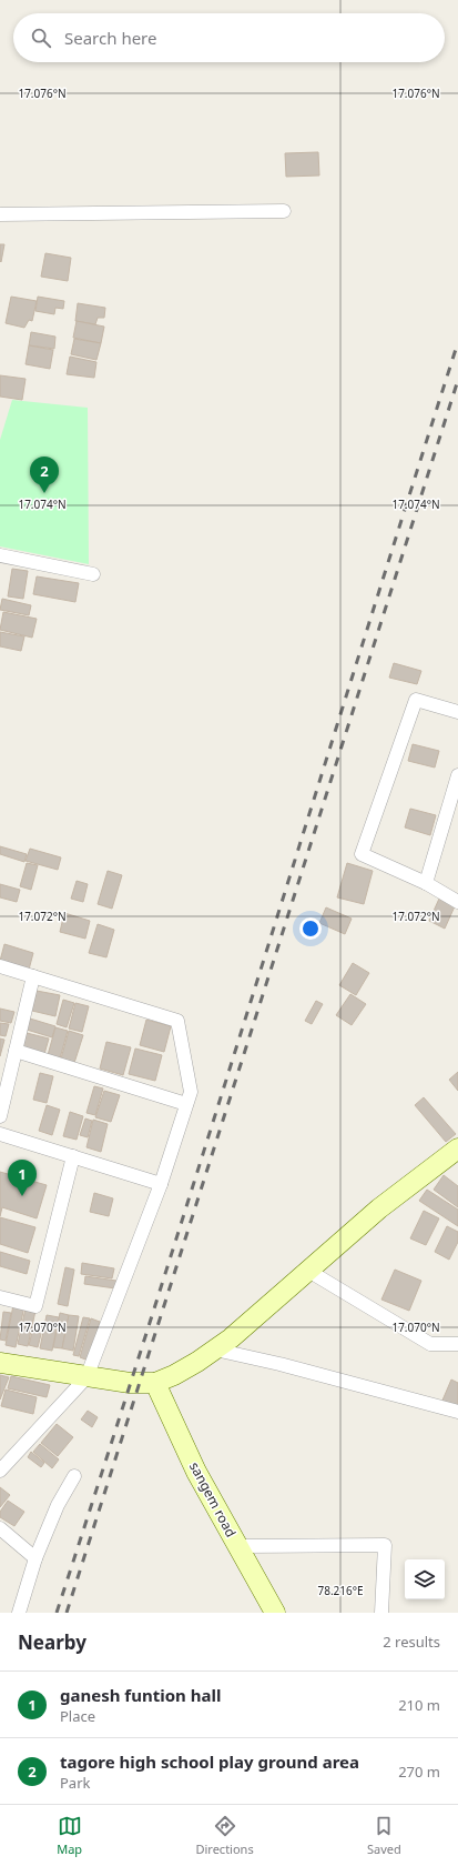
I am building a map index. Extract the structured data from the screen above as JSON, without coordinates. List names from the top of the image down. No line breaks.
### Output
{"streets":{"main road":["sangem road"]},"page":{"search":"Search here","pins":["2","1"],"heading":["Nearby","2 results"],"list":[{"mark":"1","name":"ganesh funtion hall","note":"Place","value":"210 m"},{"mark":"2","name":"tagore high school play ground area","note":"Park","value":"270 m"}],"nav":["Map","Directions","Saved"]},"coordinates":["17.076°N","17.074°N","17.072°N","17.070°N","78.216°E"]}
